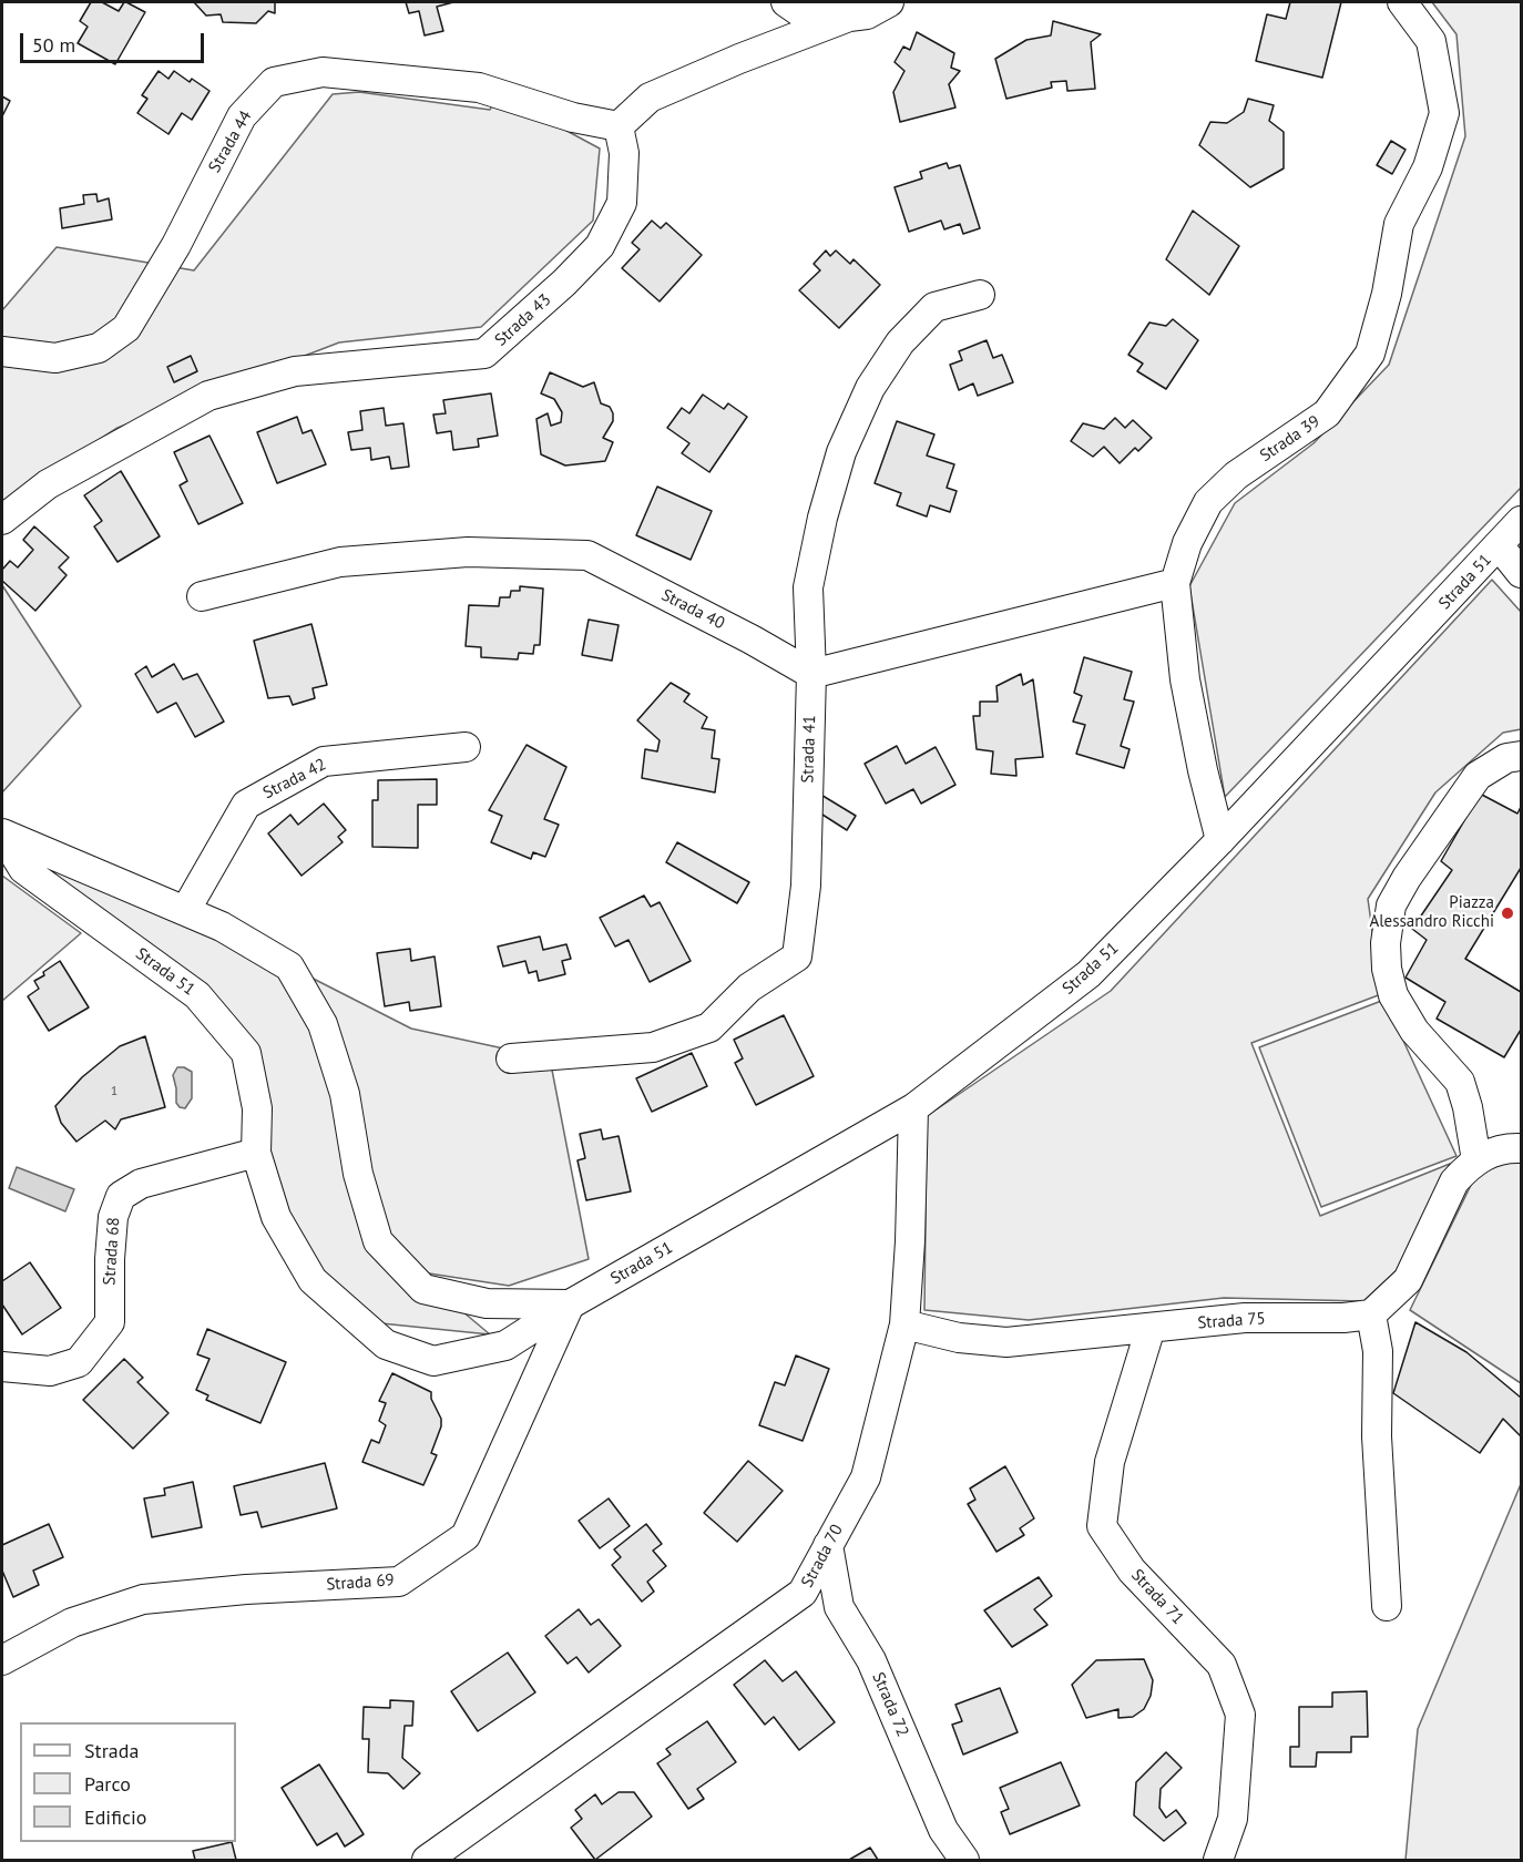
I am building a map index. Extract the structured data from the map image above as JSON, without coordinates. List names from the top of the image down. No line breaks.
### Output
{"streets":{"street":["Strada 44","Strada 43","Strada 39","Strada 51","Strada 40","Strada 41","Strada 42","Strada 68","Strada 75","Strada 70","Strada 69","Strada 71","Strada 72"]},"crossings":[["Strada 44","Strada 43"],["Strada 39","Strada 51"],["Strada 51","Strada 42"],["Strada 51","Strada 68"],["Strada 51","Strada 70"],["Strada 51","Strada 69"],["Strada 40","Strada 41"],["Strada 75","Strada 70"],["Strada 75","Strada 71"],["Strada 70","Strada 72"]],"places":["Piazza Alessandro Ricchi"],"house_numbers":["1"],"legend":["Strada","Parco","Edificio"],"scale_bar":"50 m"}
